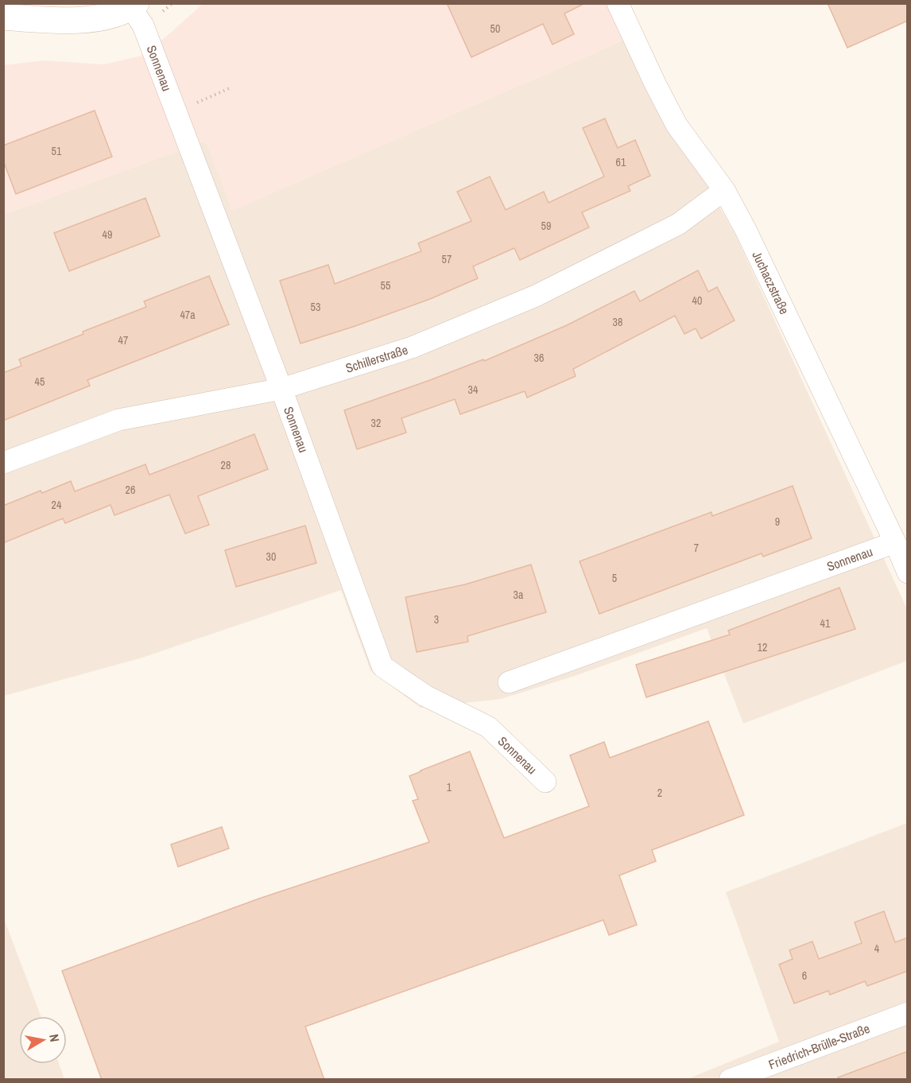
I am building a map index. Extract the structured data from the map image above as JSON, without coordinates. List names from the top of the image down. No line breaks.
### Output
{"streets":{"street":["Sonnenau","Juchaczstraße","Schillerstraße","Friedrich-Brülle-Straße"]},"crossings":[["Sonnenau","Juchaczstraße"],["Sonnenau","Schillerstraße"],["Juchaczstraße","Schillerstraße"]],"house_numbers":["50","51","61","59","49","57","55","40","53","47a","38","47","36","45","34","32","28","26","24","9","7","30","5","3a","3","41","12","1","2","4","6"],"north":"right"}
